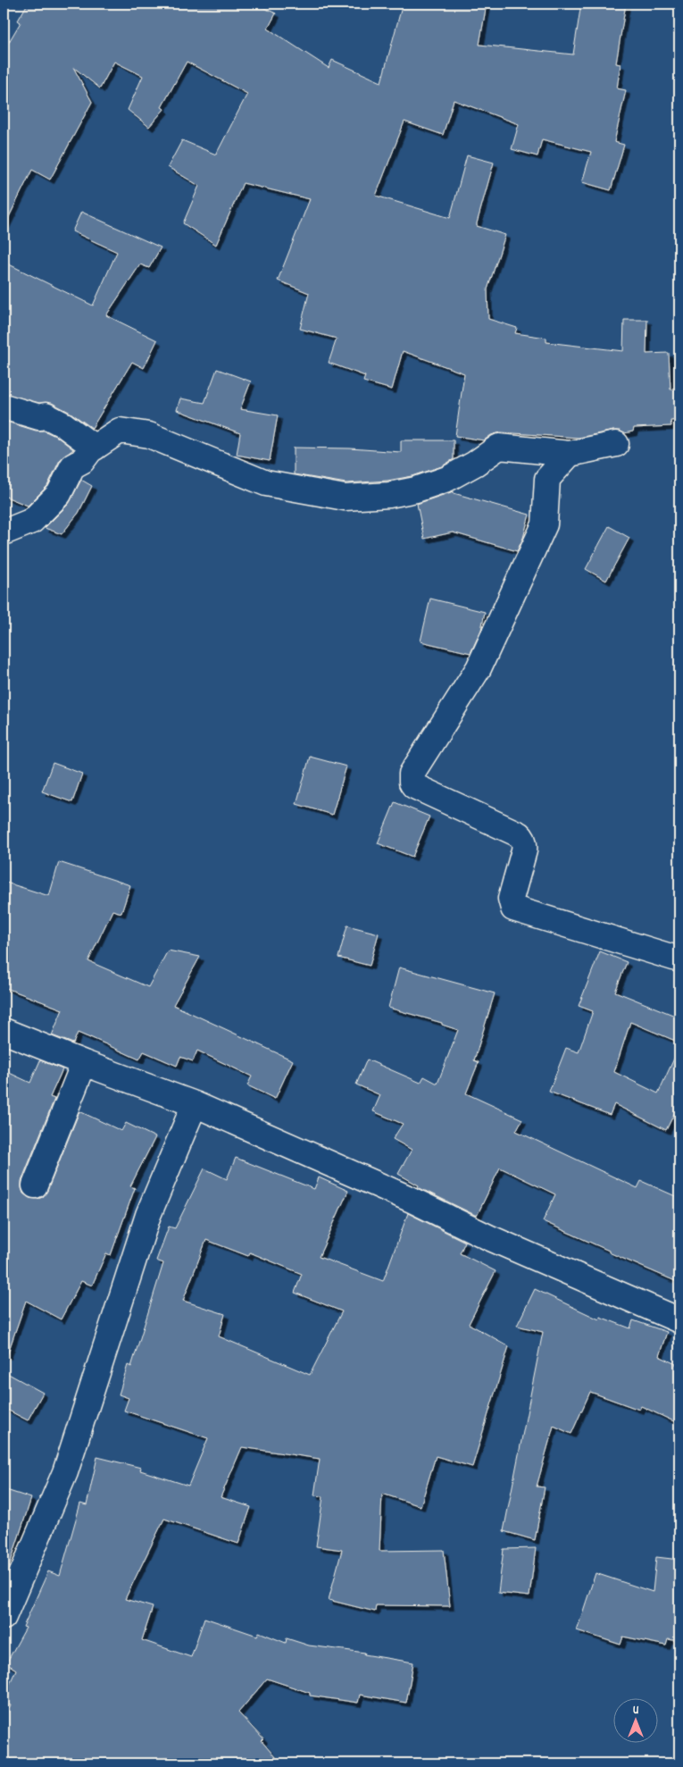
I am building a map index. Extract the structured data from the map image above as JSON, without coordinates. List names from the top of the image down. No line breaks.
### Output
{"north":"top"}
